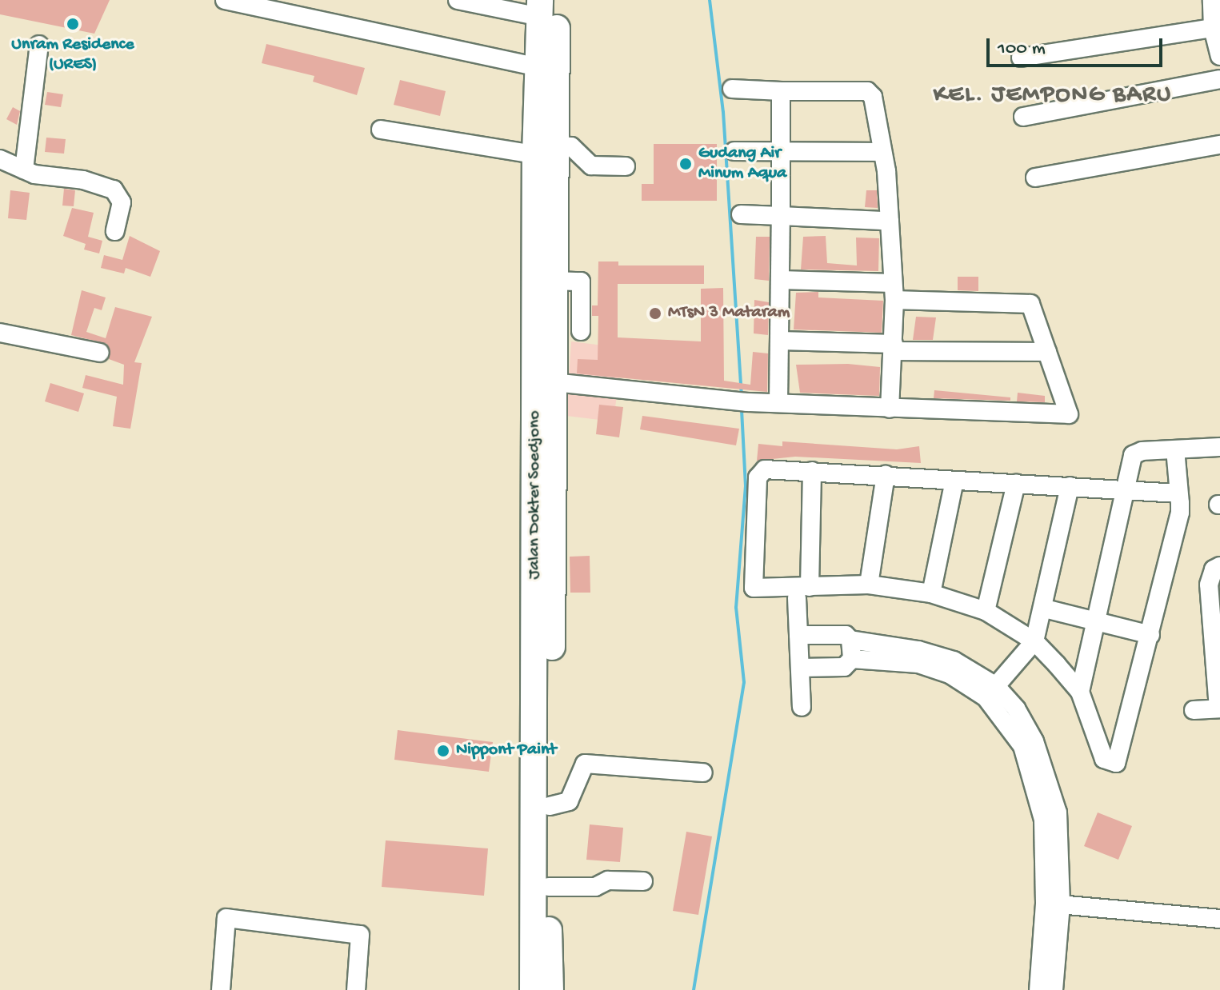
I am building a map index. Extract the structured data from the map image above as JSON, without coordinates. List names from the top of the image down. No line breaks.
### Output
{"streets":{"highway":["Jalan Dokter Soedjono"]},"districts":["KEL. JEMPONG BARU"],"places":["Unram Residence (URES)","Gudang Air Minum Aqua","MTsN 3 Mataram","Nippont Paint"],"scale_bar":"100 m"}
